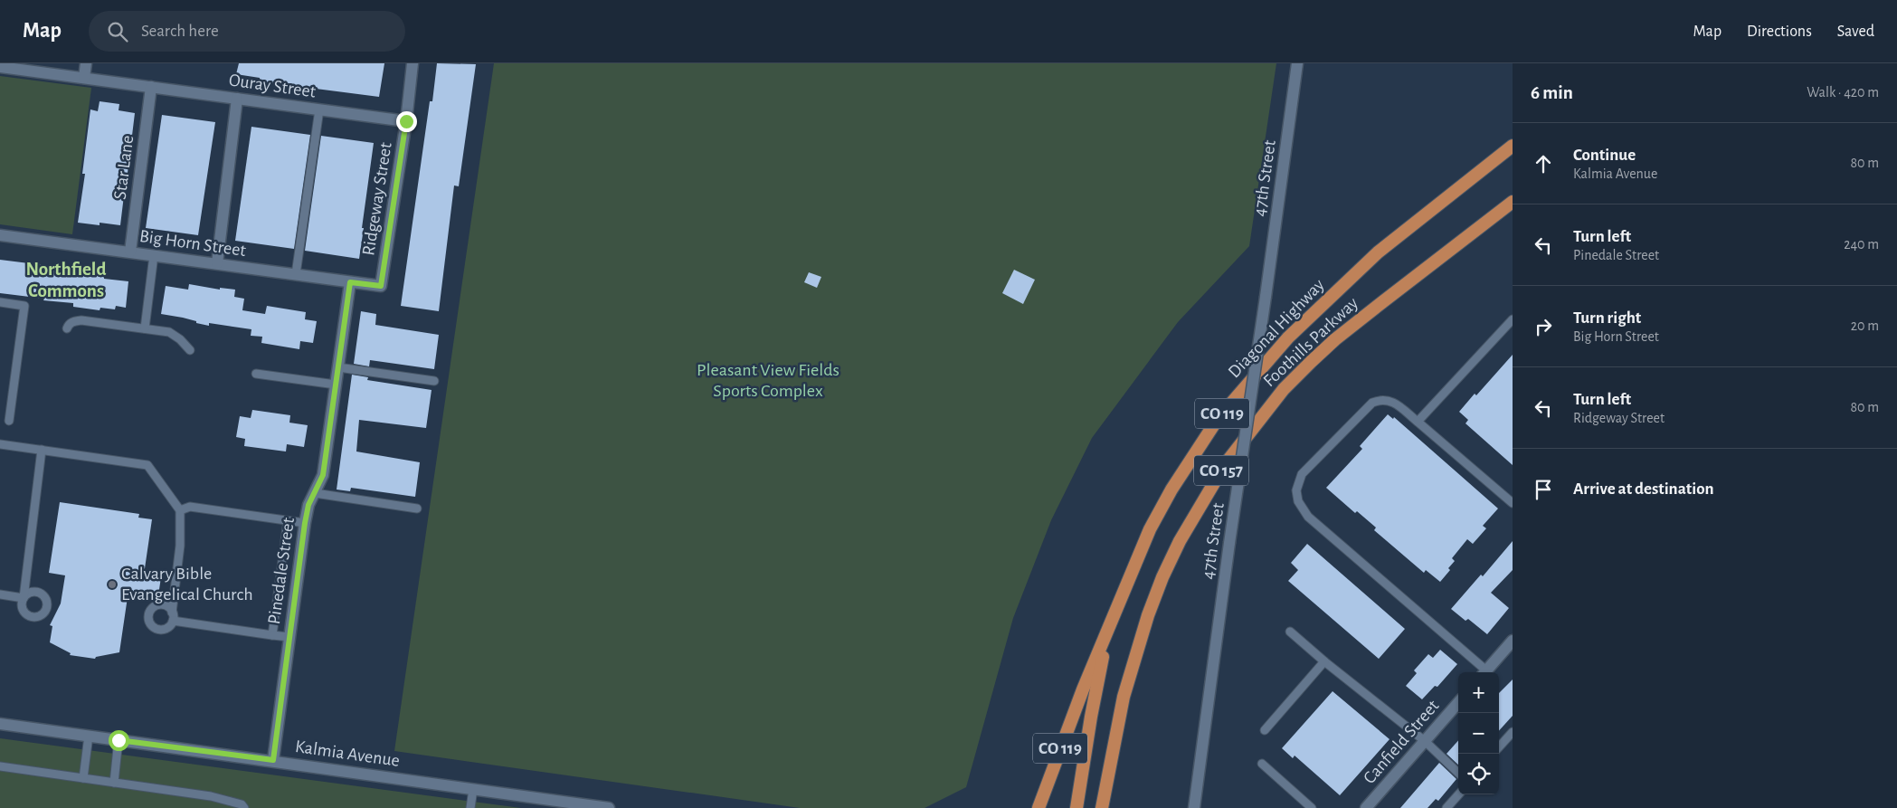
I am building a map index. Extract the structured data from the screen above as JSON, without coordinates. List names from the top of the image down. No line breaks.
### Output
{"streets":{"highway":["Diagonal Highway","Foothills Parkway","CO 119","CO 157"],"street":["Ouray Street","Star Lane","47th Street","Ridgeway Street","Big Horn Street","Pinedale Street","Canfield Street","Kalmia Avenue"]},"crossings":[["Ouray Street","Star Lane"],["Ouray Street","Ridgeway Street"],["Star Lane","Big Horn Street"],["Ridgeway Street","Big Horn Street"],["Big Horn Street","Pinedale Street"],["Diagonal Highway","CO 119"],["Pinedale Street","Kalmia Avenue"]],"districts":["Northfield Commons"],"parks":["Pleasant View Fields Sports Complex"],"places":["Calvary Bible Evangelical Church"],"page":{"header":"Map","search":"Search here","nav":["Map","Directions","Saved"],"heading":["6 min","Walk · 420 m"],"list":[["Continue","Kalmia Avenue","80 m"],["Turn left","Pinedale Street","240 m"],["Turn right","Big Horn Street","20 m"],["Turn left","Ridgeway Street","80 m"],"Arrive at destination"],"map_buttons":["+","−"]}}
